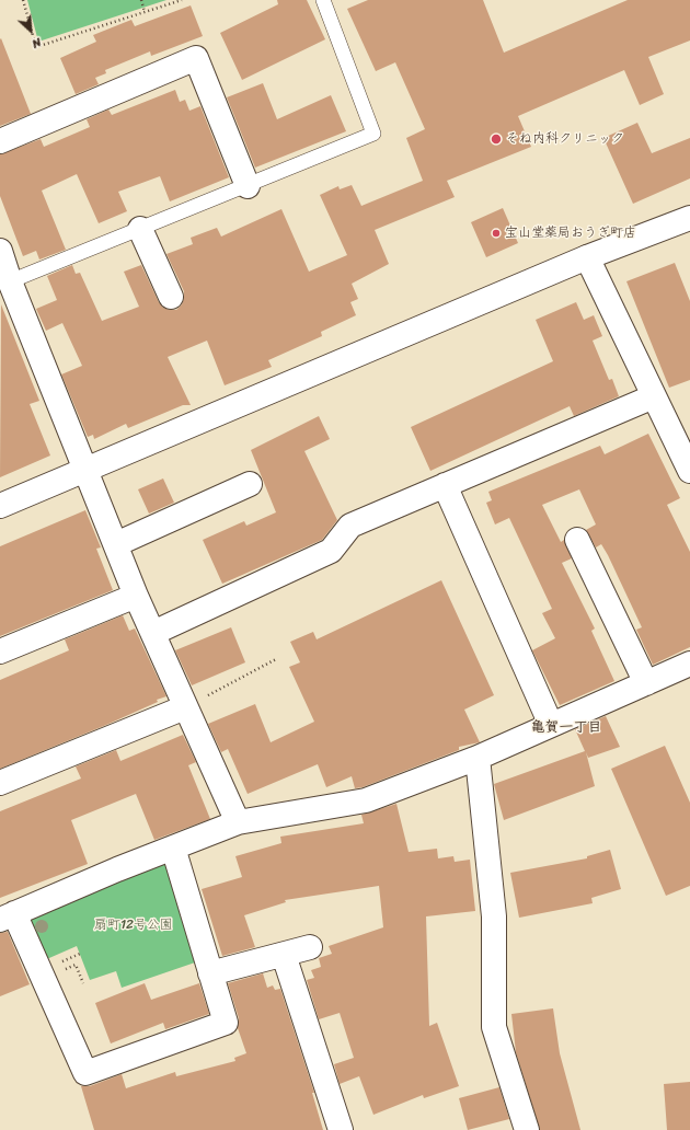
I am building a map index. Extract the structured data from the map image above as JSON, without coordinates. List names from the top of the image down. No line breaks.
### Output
{"districts":["亀賀一丁目"],"parks":["扇町12号公園"],"places":["そね内科クリニック","宝山堂薬局おうぎ町店"],"north":"bottom right"}
